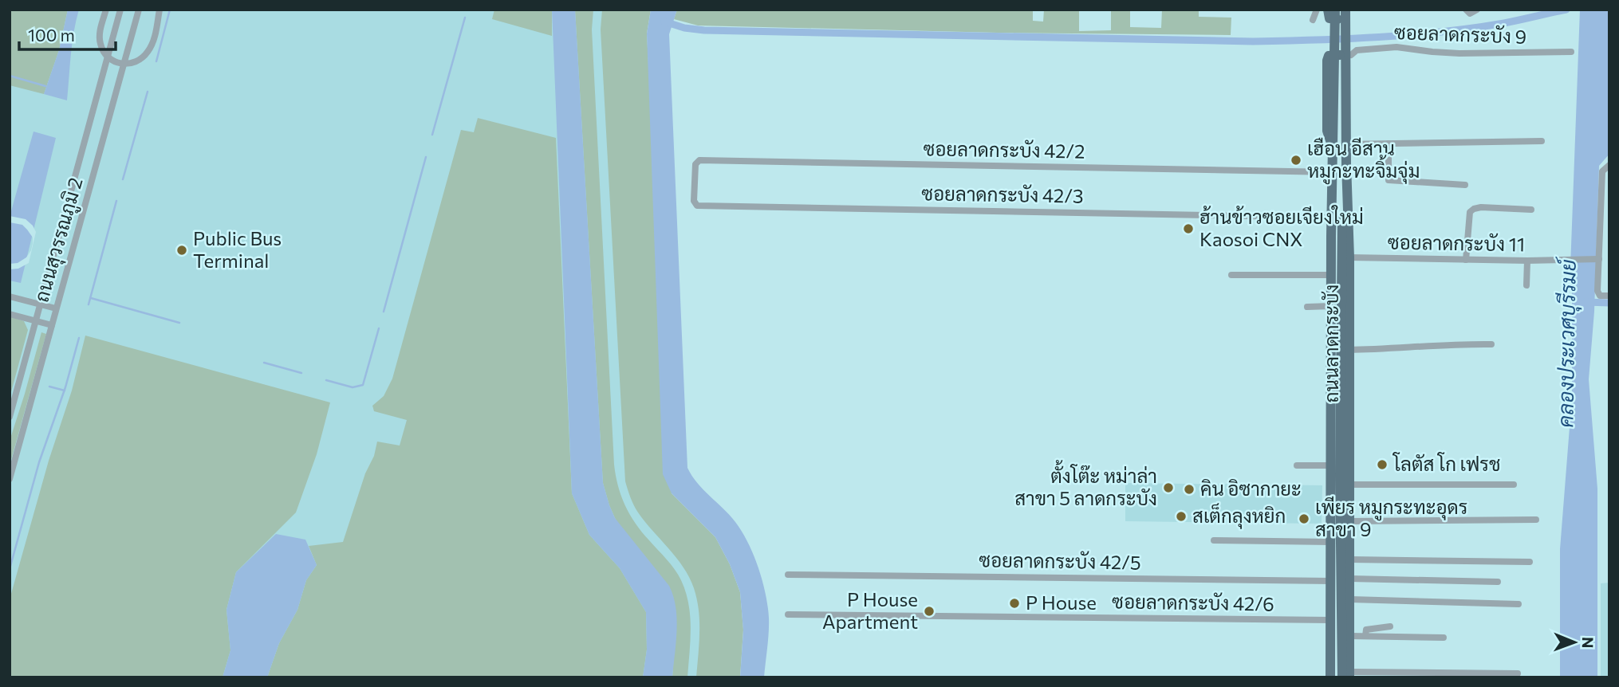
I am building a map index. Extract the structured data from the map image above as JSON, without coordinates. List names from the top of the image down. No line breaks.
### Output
{"streets":{"main road":["ถนนลาดกระบัง"],"street":["ซอยลาดกระบัง 9","ซอยลาดกระบัง 42/2","ซอยลาดกระบัง 42/3","ถนนสุวรรณภูมิ 2","ซอยลาดกระบัง 11","ซอยลาดกระบัง 42/5","ซอยลาดกระบัง 42/6"]},"crossings":[["ซอยลาดกระบัง 42/2","ซอยลาดกระบัง 42/3"],["ซอยลาดกระบัง 42/2","ถนนลาดกระบัง"],["ซอยลาดกระบัง 42/3","ถนนลาดกระบัง"],["ซอยลาดกระบัง 11","ถนนลาดกระบัง"],["ถนนลาดกระบัง","ซอยลาดกระบัง 42/5"],["ถนนลาดกระบัง","ซอยลาดกระบัง 42/6"]],"water":["คลองประเวศบุรีรมย์"],"places":["เฮือน อีสาน หมูกะทะจิ้มจุ่ม","ฮ้านข้าวซอยเจียงใหม่ Kaosoi CNX","Public Bus Terminal","โลตัส โก เฟรช","ตั้งโต๊ะ หม่าล่า สาขา 5 ลาดกระบัง","คิน อิซากายะ","สเต็กลุงหยิก","เพียร หมูกระทะอุดร สาขา 9","P House","P House Apartment"],"scale_bar":"100 m","north":"right"}
